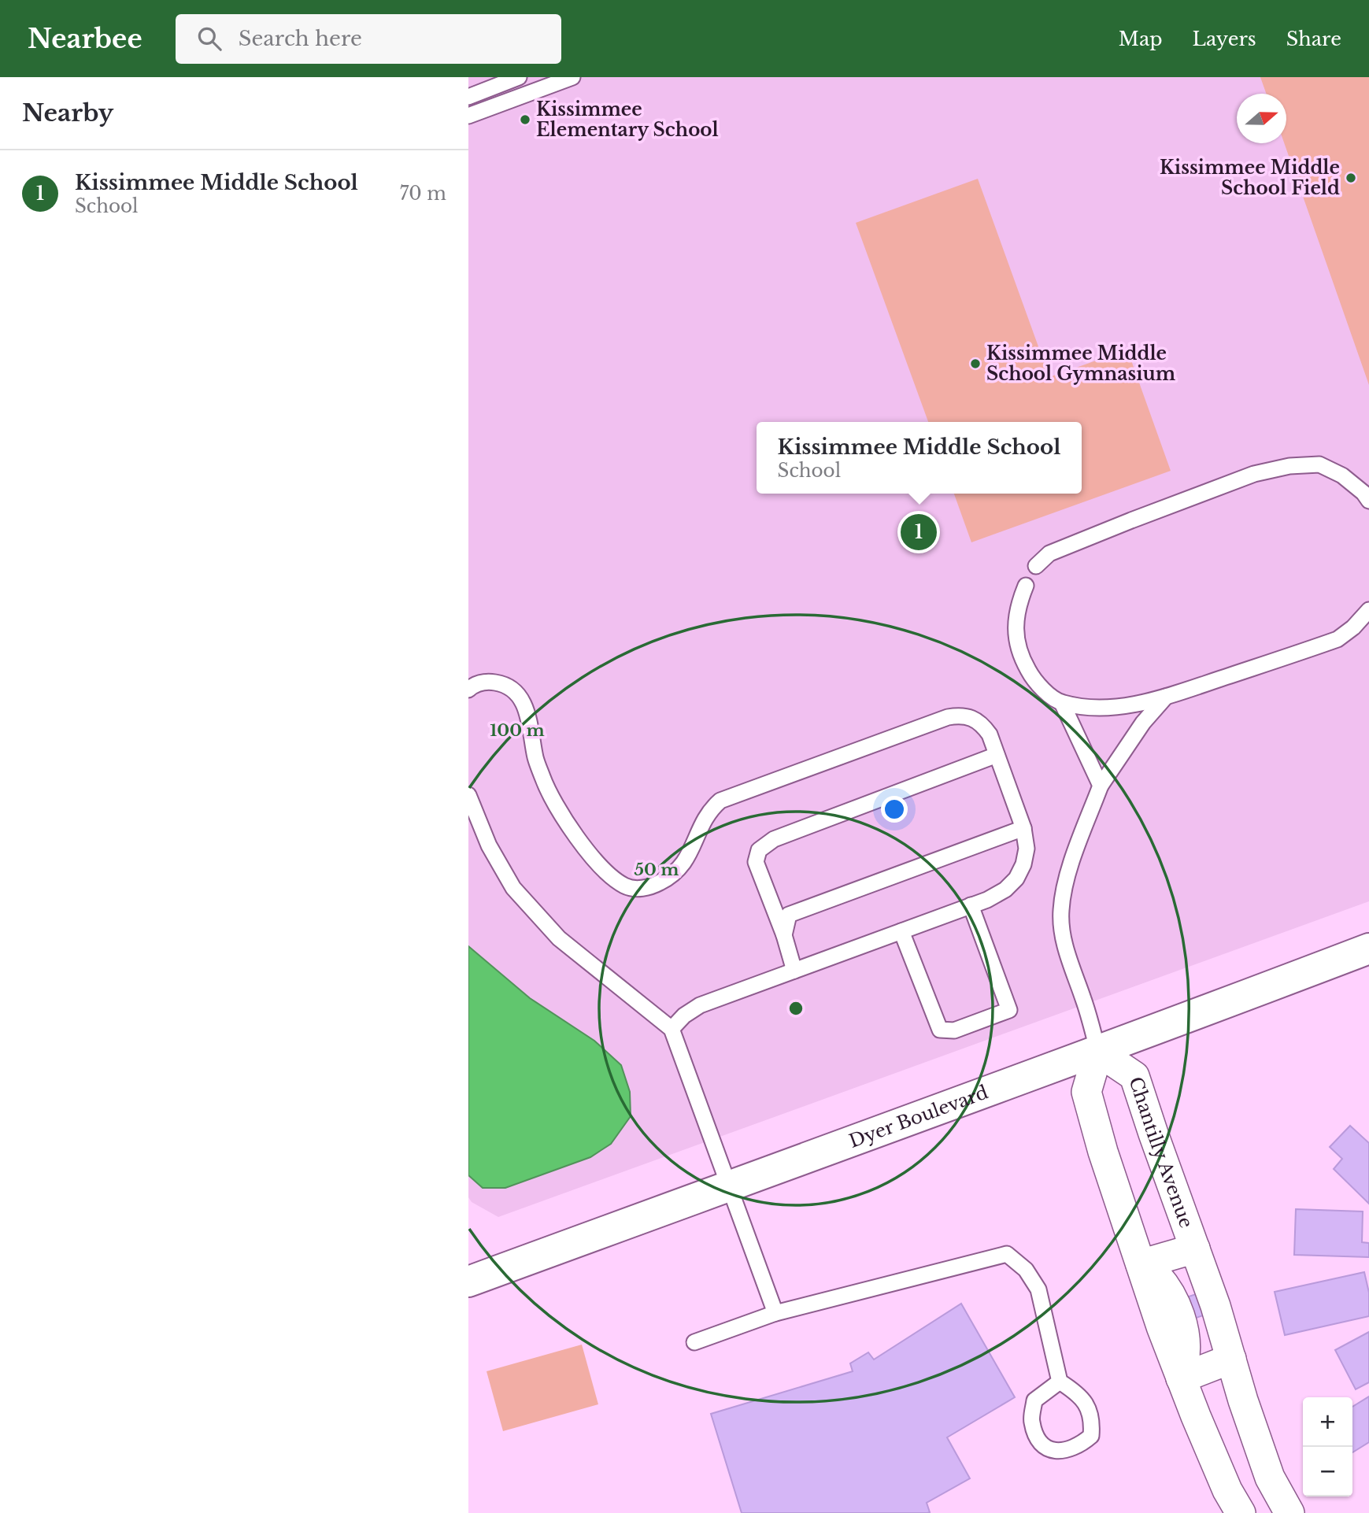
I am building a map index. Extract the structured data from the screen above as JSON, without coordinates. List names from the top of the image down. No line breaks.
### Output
{"streets":{"main road":["Dyer Boulevard"],"street":["Chantilly Avenue"]},"crossings":[["Dyer Boulevard","Chantilly Avenue"]],"places":["Kissimmee Elementary School","Kissimmee Middle School Field","Kissimmee Middle School Gymnasium"],"north":"right","page":{"header":"Nearbee","search":"Search here","nav":["Map","Layers","Share"],"heading":"Nearby","list":[{"mark":"1","name":"Kissimmee Middle School","note":"School","value":"70 m"}],"popup":["Kissimmee Middle School","School"],"pins":"1","map_buttons":["+","−"]},"rings":["100 m","50 m"]}
